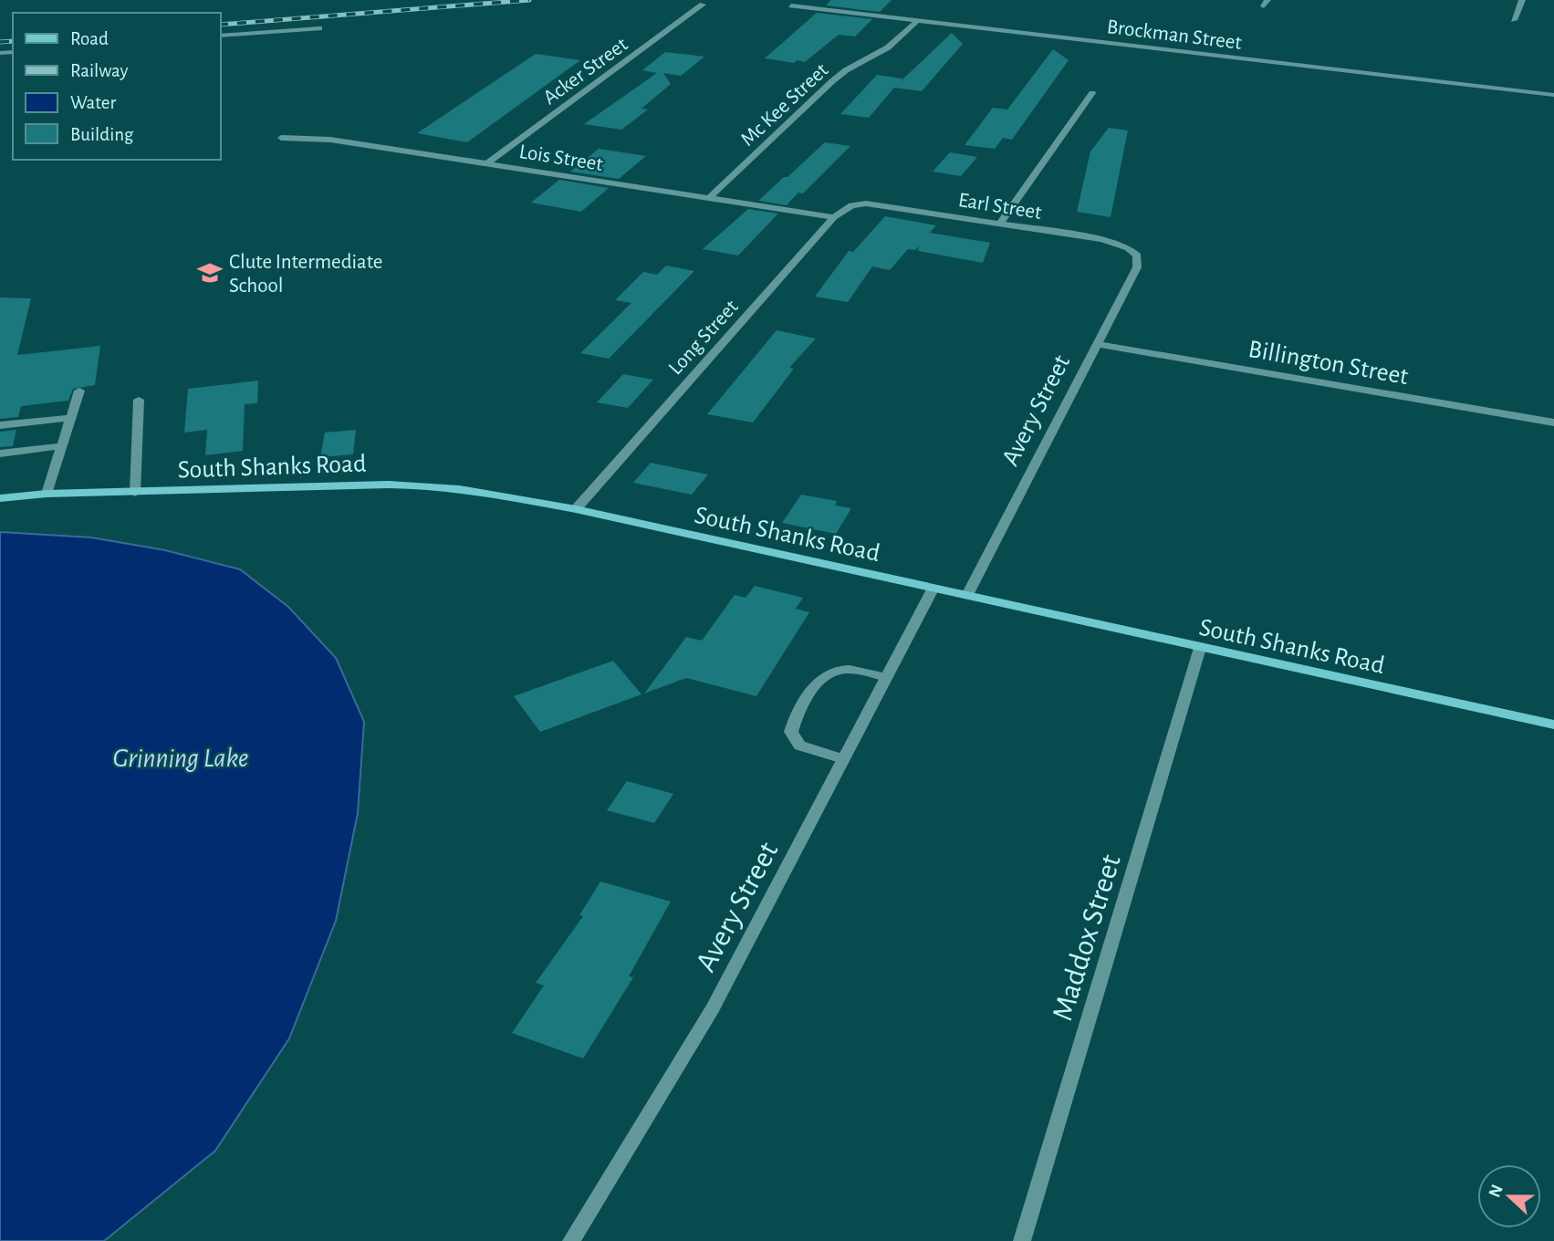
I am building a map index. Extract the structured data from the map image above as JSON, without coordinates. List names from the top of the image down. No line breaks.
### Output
{"streets":{"street":["Brockman Street","Acker Street","Mc Kee Street","Lois Street","Earl Street","Long Street","Billington Street","Avery Street","South Shanks Road","Maddox Street"]},"crossings":[["Brockman Street","Mc Kee Street"],["Acker Street","Lois Street"],["Mc Kee Street","Lois Street"],["Lois Street","Long Street"],["Earl Street","Long Street"],["Earl Street","Avery Street"],["Long Street","South Shanks Road"],["Billington Street","Avery Street"],["Avery Street","South Shanks Road"],["South Shanks Road","Maddox Street"]],"water":["Grinning Lake"],"places":{"school or university":["Clute Intermediate School"]},"legend":["Road","Railway","Water","Building"],"north":"left"}
